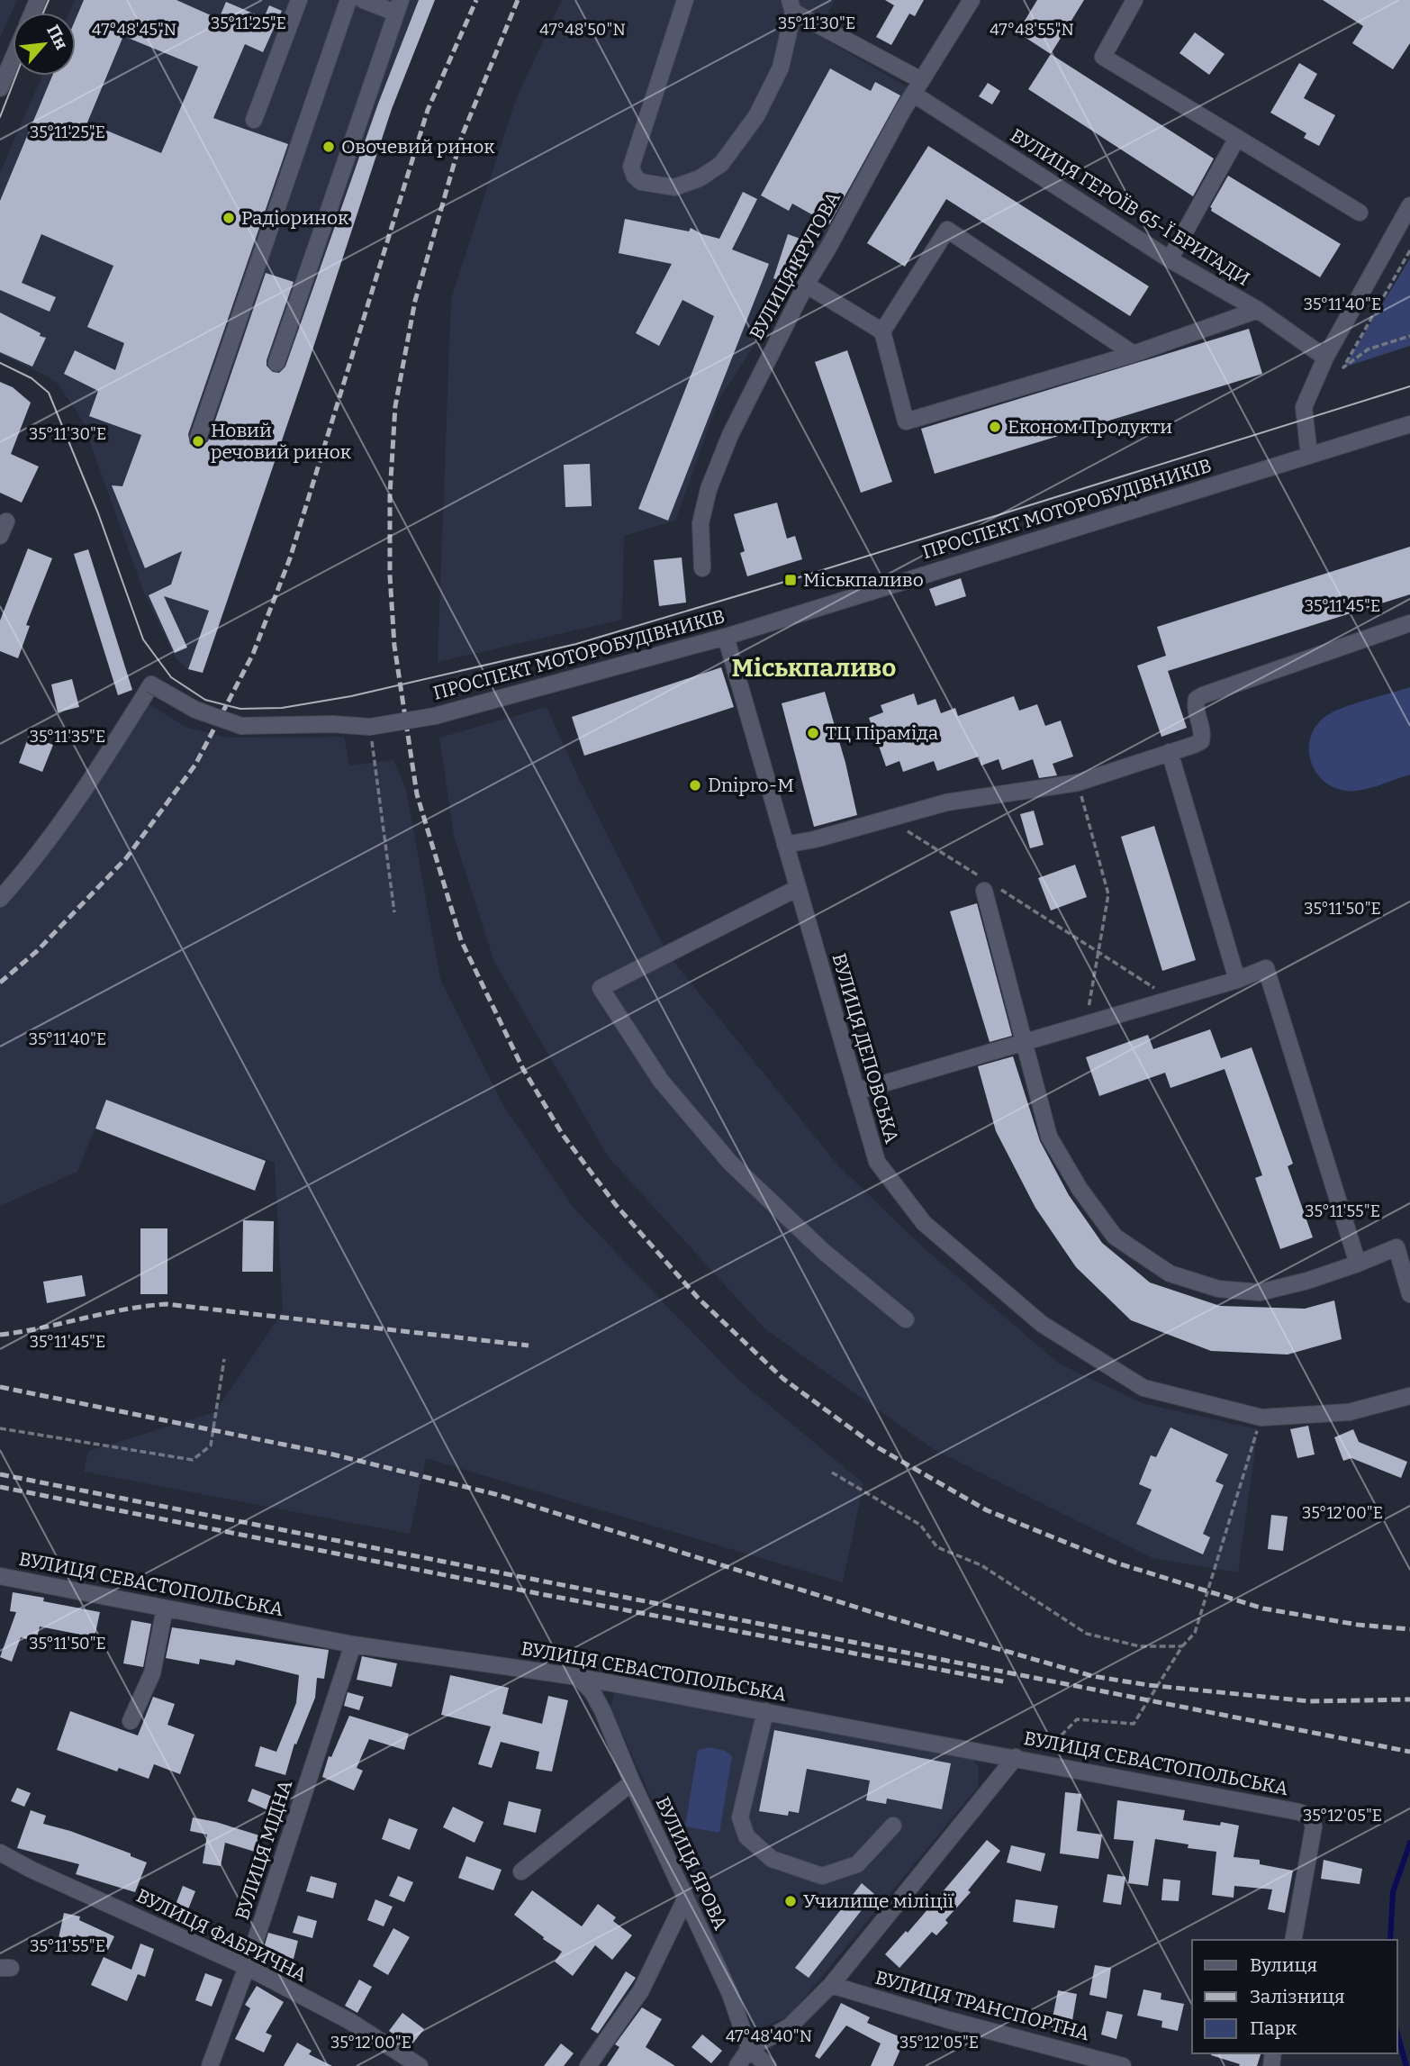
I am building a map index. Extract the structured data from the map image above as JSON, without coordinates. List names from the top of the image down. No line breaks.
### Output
{"streets":{"street":["ВУЛИЦЯ ГЕРОЇВ 65-Ї БРИГАДИ","ВУЛИЦЯ КРУГОВА","ПРОСПЕКТ МОТОРОБУДІВНИКІВ","ВУЛИЦЯ ДЕПОВСЬКА","ВУЛИЦЯ СЕВАСТОПОЛЬСЬКА","ВУЛИЦЯ МІДНА","ВУЛИЦЯ ЯРОВА","ВУЛИЦЯ ФАБРИЧНА","ВУЛИЦЯ ТРАНСПОРТНА"]},"crossings":[["ВУЛИЦЯ ГЕРОЇВ 65-Ї БРИГАДИ","ВУЛИЦЯ КРУГОВА"],["ПРОСПЕКТ МОТОРОБУДІВНИКІВ","ВУЛИЦЯ ДЕПОВСЬКА"],["ВУЛИЦЯ СЕВАСТОПОЛЬСЬКА","ВУЛИЦЯ МІДНА"],["ВУЛИЦЯ СЕВАСТОПОЛЬСЬКА","ВУЛИЦЯ ЯРОВА"],["ВУЛИЦЯ МІДНА","ВУЛИЦЯ ФАБРИЧНА"]],"districts":["Міськпаливо"],"places":{"other":["Овочевий ринок","Радіоринок","Економ Продукти","Новий речовий ринок","ТЦ Піраміда","Dnipro-M","Училище міліції"],"transit":["Міськпаливо"]},"legend":["Вулиця","Залізниця","Парк"],"north":"top right","coordinates":["35°11'25\"E","35°11'30\"E","47°48'45\"N","47°48'50\"N","47°48'55\"N","35°11'40\"E","35°11'45\"E","35°11'35\"E","35°11'50\"E","35°11'55\"E","35°12'00\"E","35°12'05\"E","47°48'40\"N"]}
